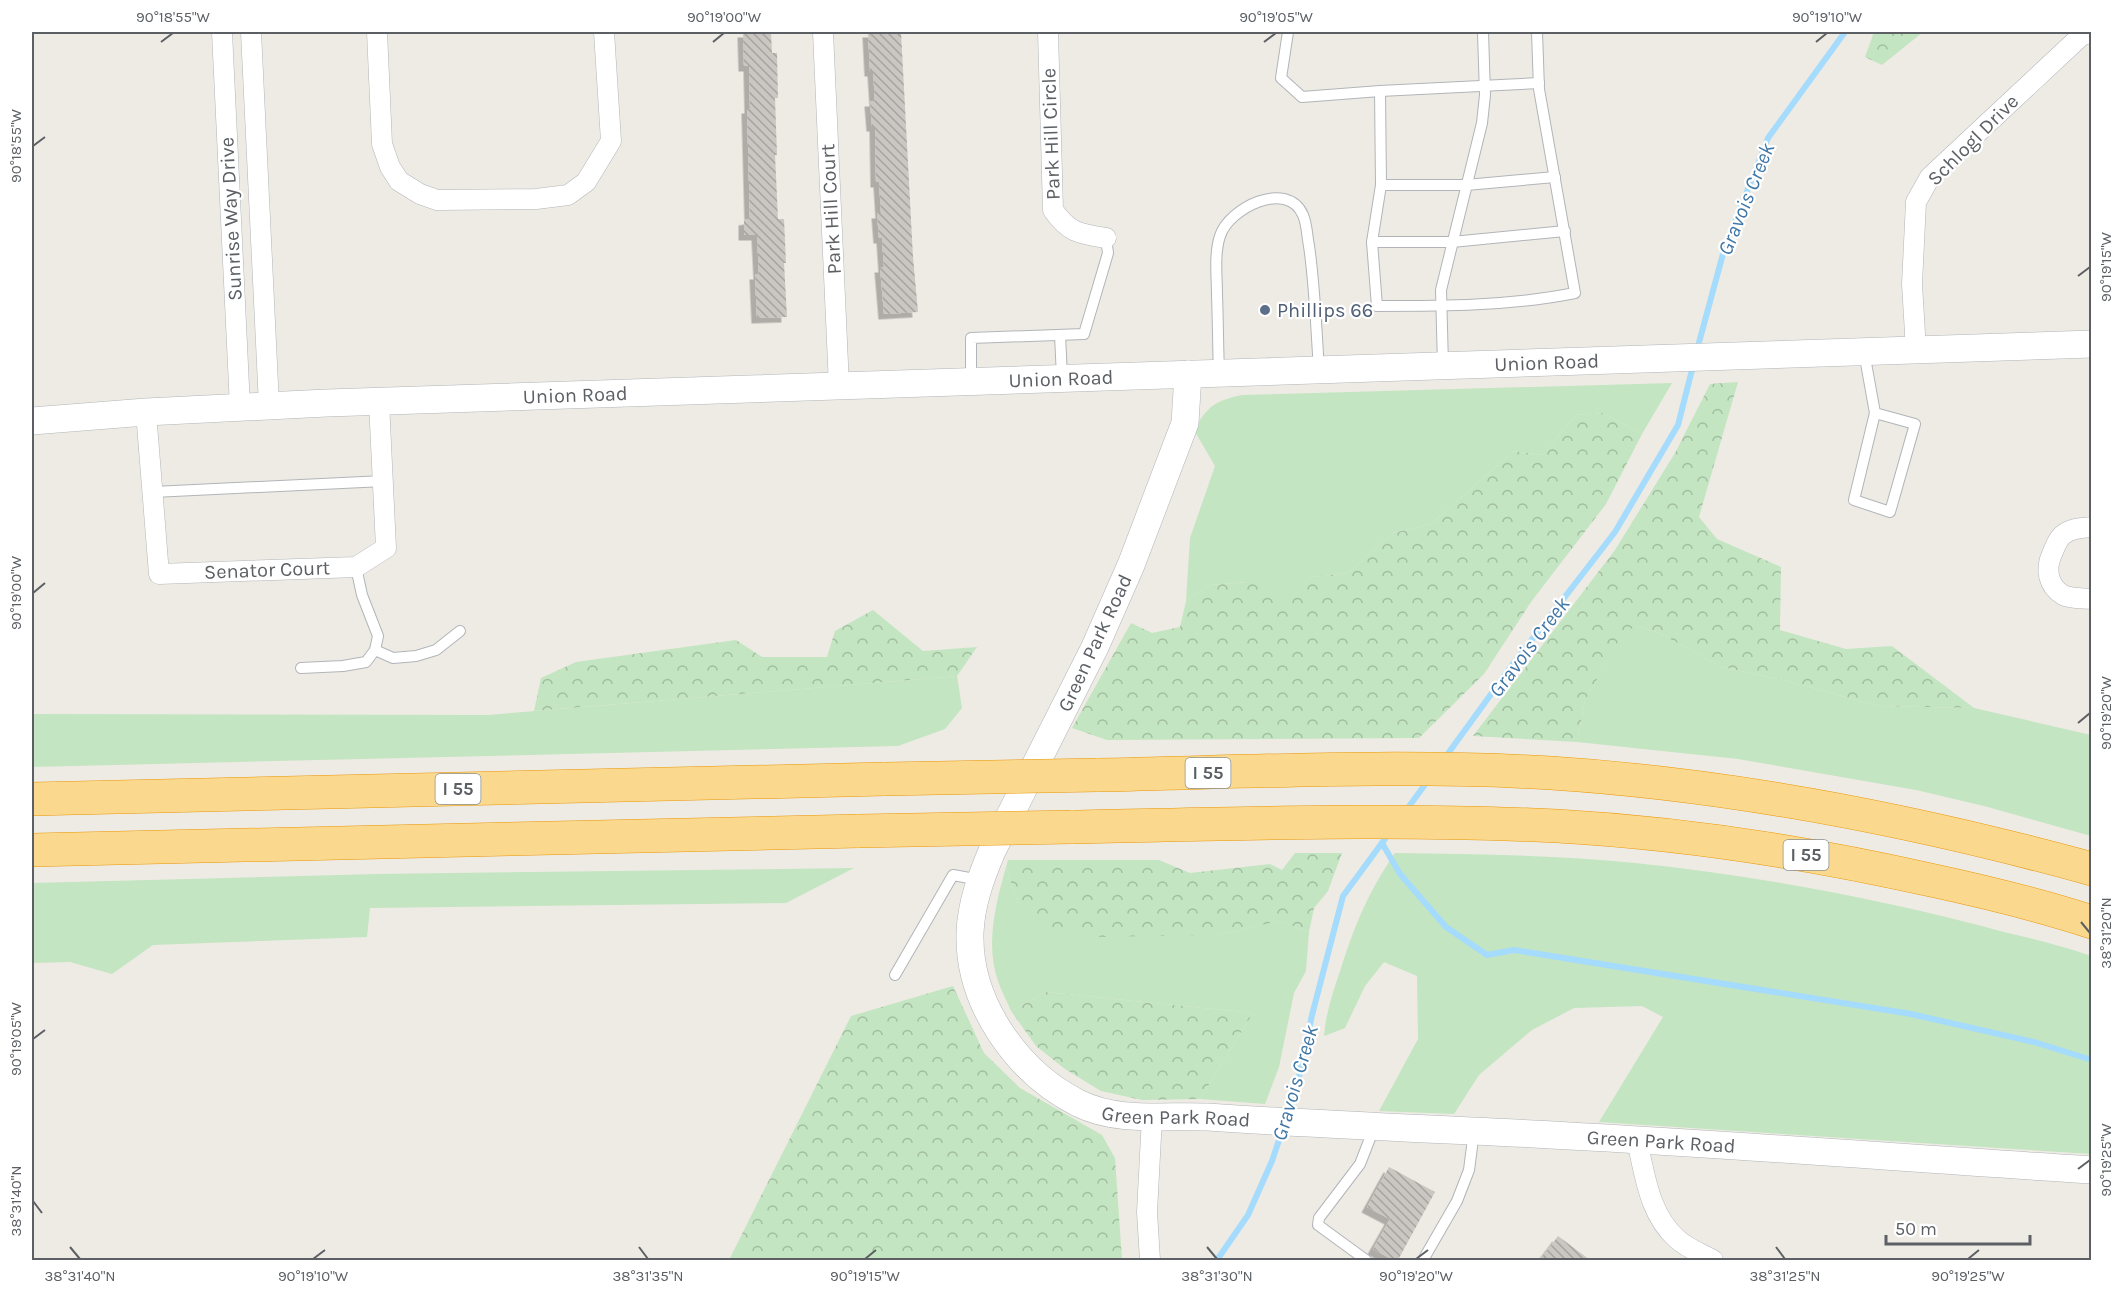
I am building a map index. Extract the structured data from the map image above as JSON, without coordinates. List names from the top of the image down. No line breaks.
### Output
{"streets":{"highway":["I 55"],"main road":["Union Road","Green Park Road"],"street":["Park Hill Circle","Schlogl Drive","Park Hill Court","Sunrise Way Drive","Senator Court"]},"crossings":[["Schlogl Drive","Union Road"],["Park Hill Court","Union Road"],["Sunrise Way Drive","Union Road"],["Union Road","Senator Court"],["Union Road","Green Park Road"]],"water":["Gravois Creek"],"places":["Phillips 66"],"scale_bar":"50 m","coordinates":["90°18'55\"W","90°19'00\"W","90°19'05\"W","90°19'10\"W","90°19'15\"W","90°19'20\"W","38°31'20\"N","90°19'25\"W","38°31'40\"N","38°31'35\"N","38°31'30\"N","38°31'25\"N"]}
